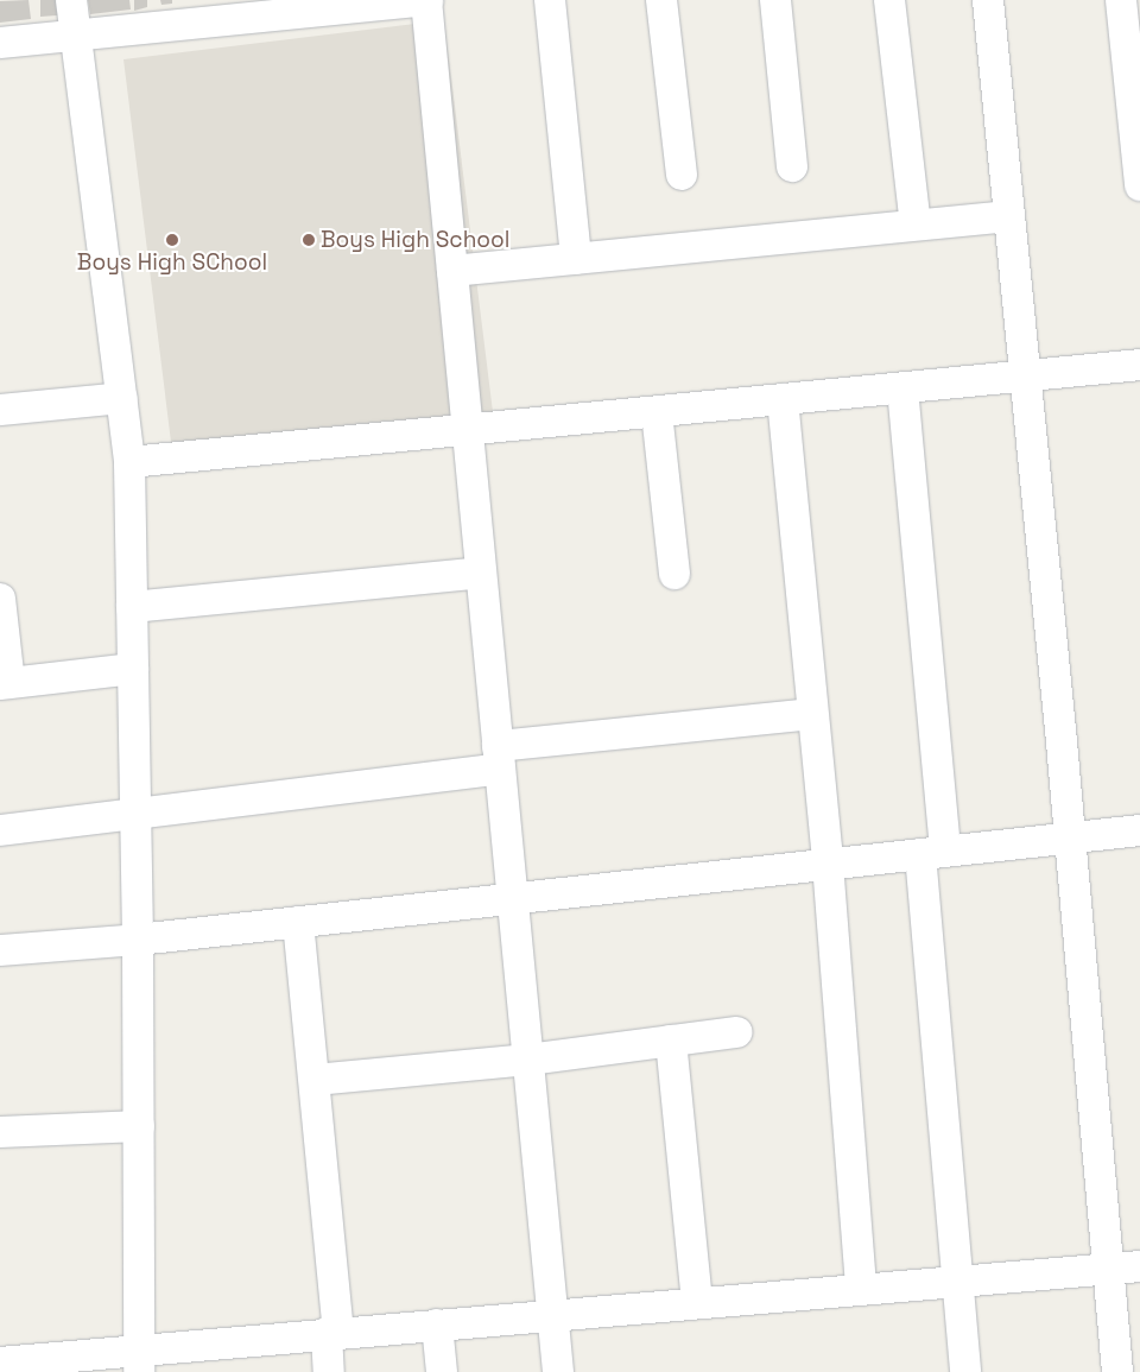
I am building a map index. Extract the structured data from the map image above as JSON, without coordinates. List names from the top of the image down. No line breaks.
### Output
{"places":["Boys High SChool","Boys High School"]}
